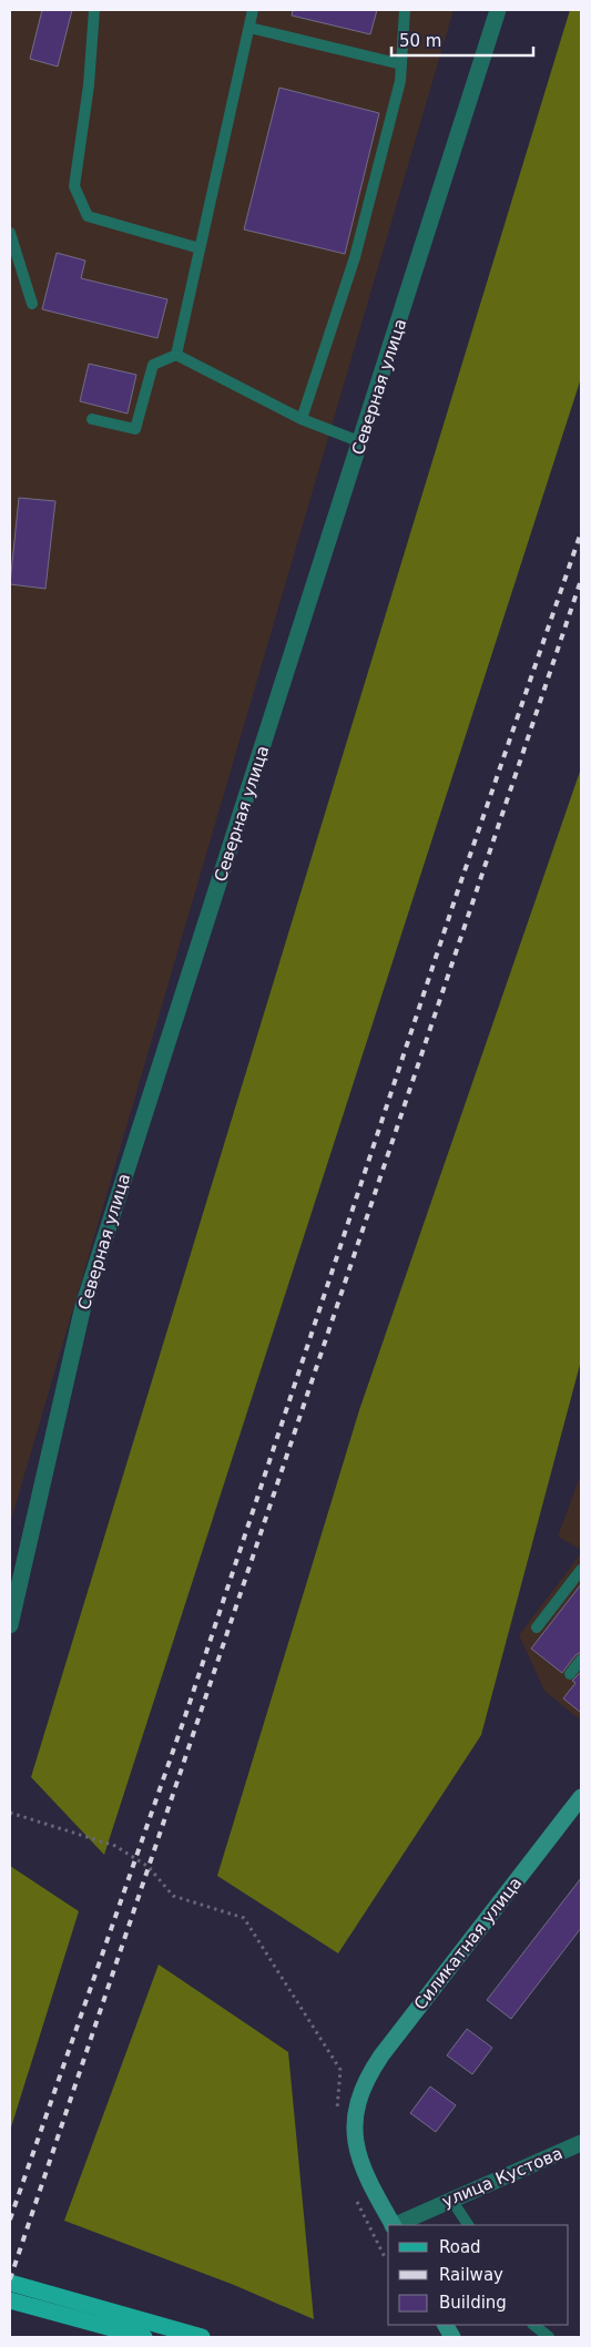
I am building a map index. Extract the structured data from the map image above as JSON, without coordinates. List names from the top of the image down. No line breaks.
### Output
{"streets":{"street":["Северная улица","Силикатная улица","улица Кустова"]},"legend":["Road","Railway","Building"],"scale_bar":"50 m"}
